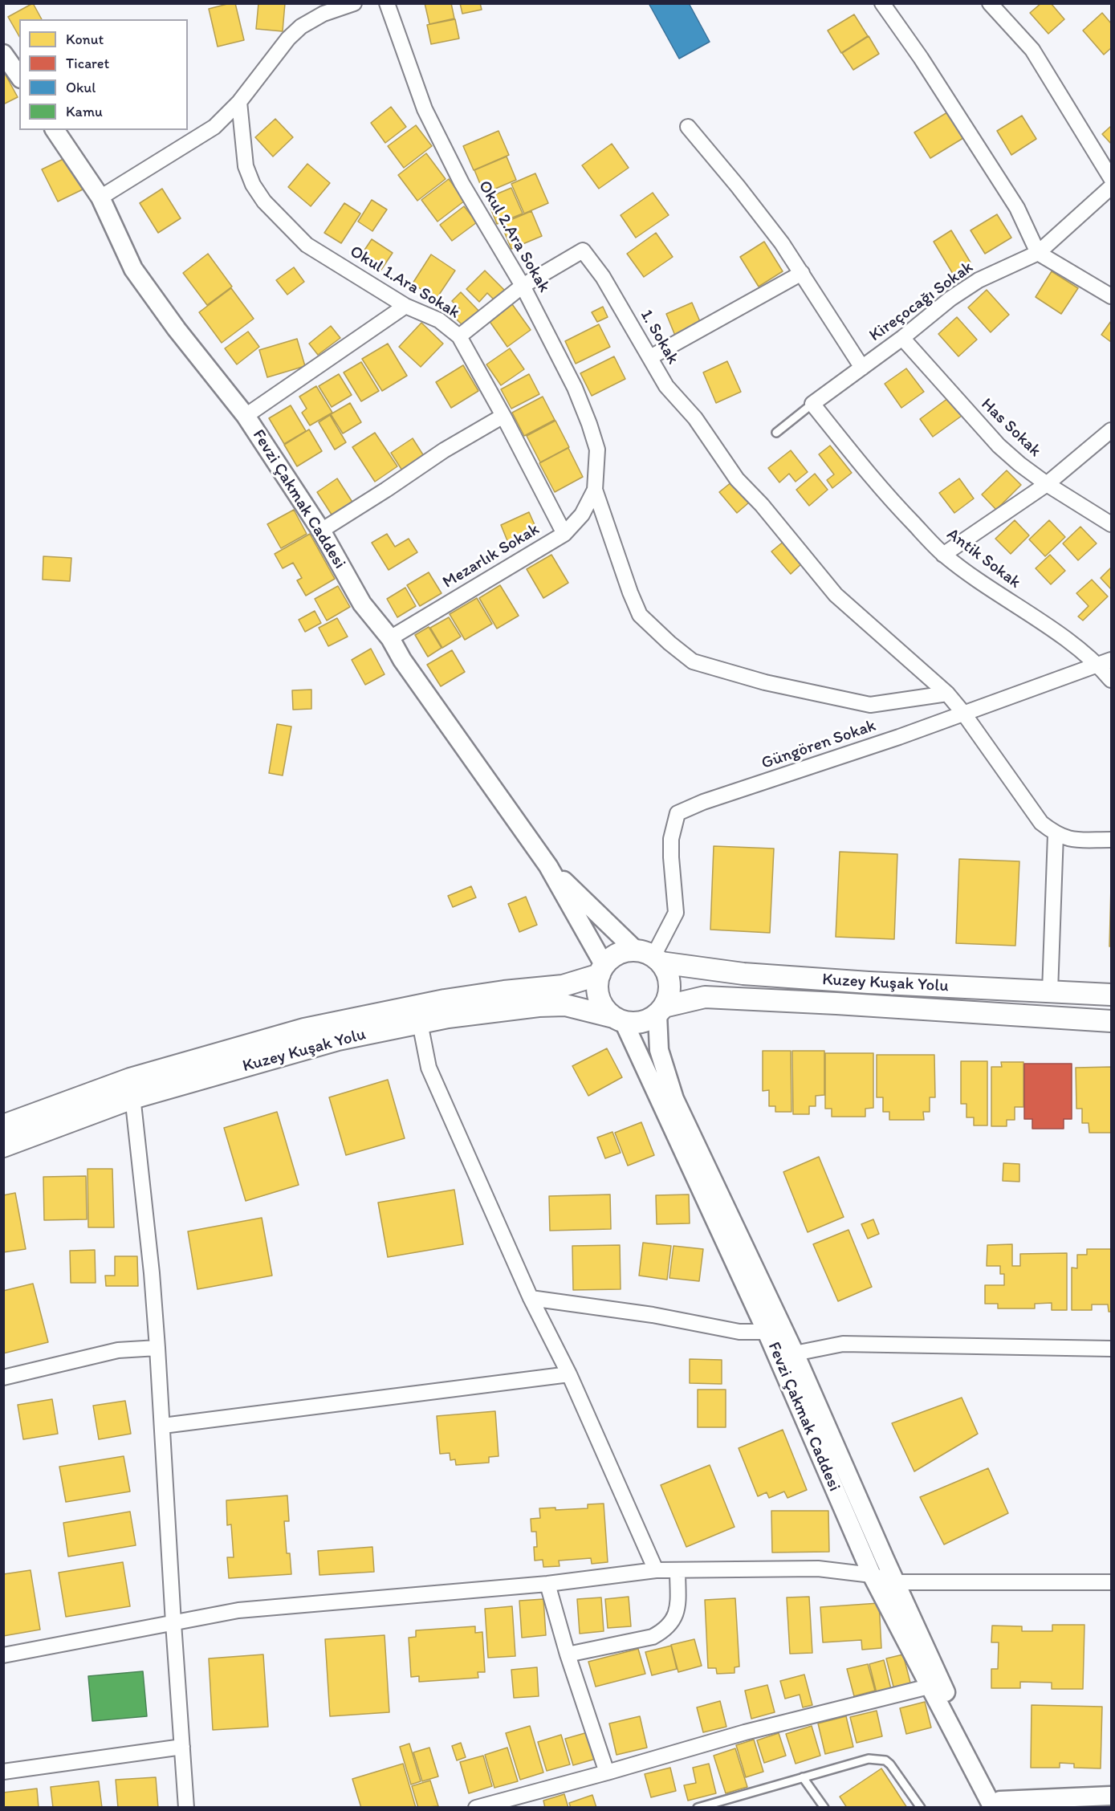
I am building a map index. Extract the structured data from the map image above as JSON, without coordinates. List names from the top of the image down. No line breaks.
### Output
{"streets":{"main road":["Kuzey Kuşak Yolu"],"street":["Okul 2.Ara Sokak","Okul 1.Ara Sokak","Kireçocağı Sokak","1. Sokak","Has Sokak","Fevzi Çakmak Caddesi","Mezarlık Sokak","Antik Sokak","Güngören Sokak"]},"crossings":[["Okul 2.Ara Sokak","1. Sokak"],["Okul 2.Ara Sokak","Mezarlık Sokak"],["Okul 1.Ara Sokak","Mezarlık Sokak"],["Kireçocağı Sokak","Has Sokak"],["Kireçocağı Sokak","Antik Sokak"],["1. Sokak","Güngören Sokak"],["Fevzi Çakmak Caddesi","Mezarlık Sokak"],["Fevzi Çakmak Caddesi","Güngören Sokak"],["Fevzi Çakmak Caddesi","Kuzey Kuşak Yolu"],["Antik Sokak","Güngören Sokak"],["Güngören Sokak","Kuzey Kuşak Yolu"]],"legend":["Konut","Ticaret","Okul","Kamu"]}
